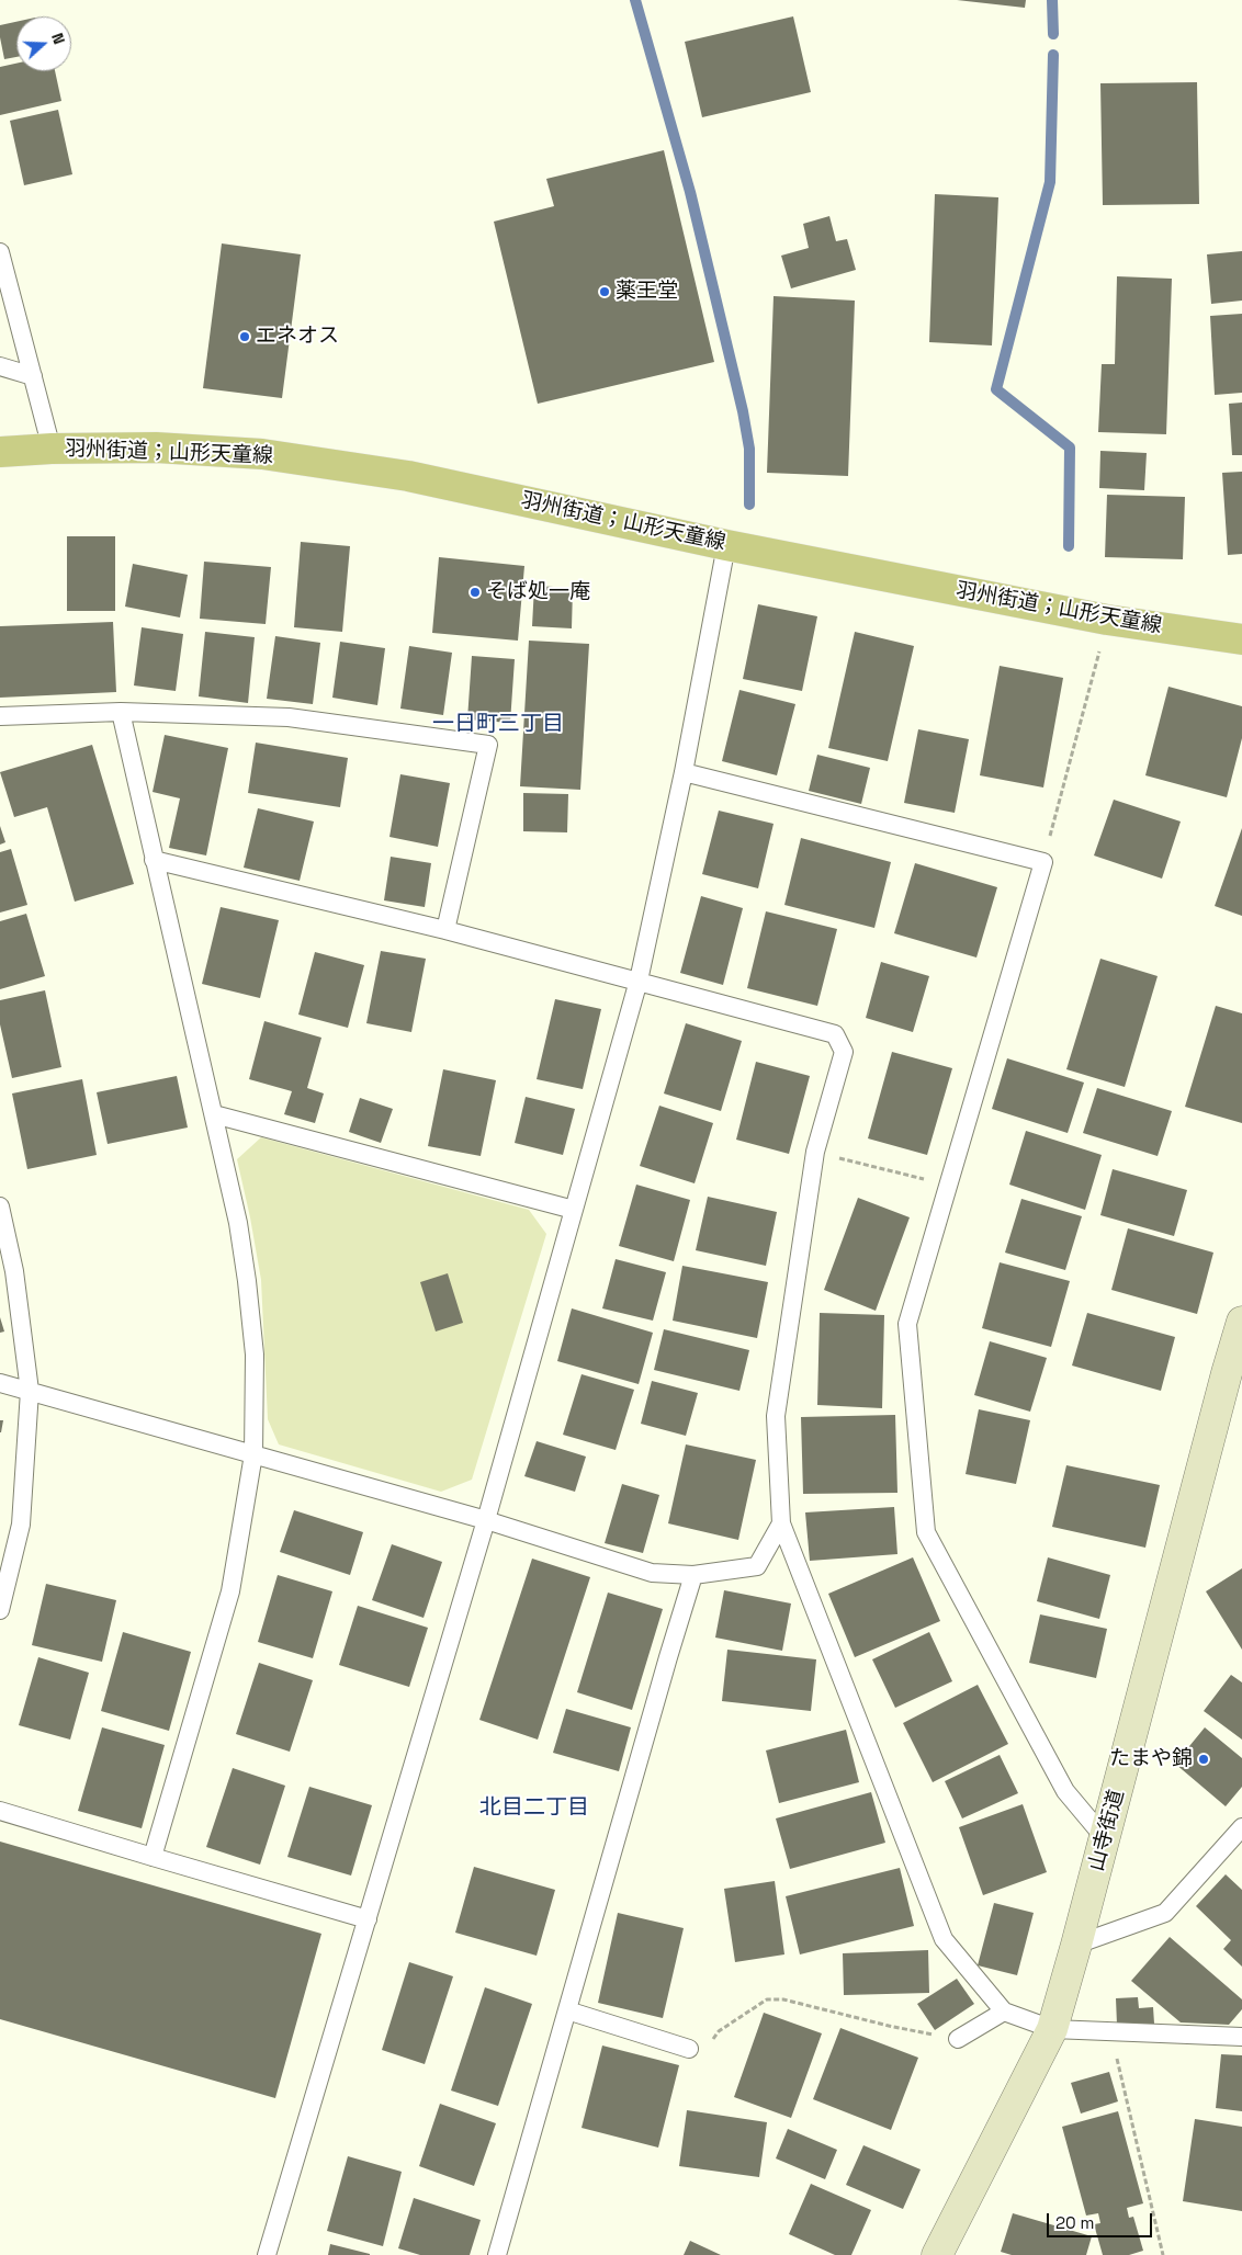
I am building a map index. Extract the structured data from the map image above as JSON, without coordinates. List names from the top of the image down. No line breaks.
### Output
{"streets":{"main road":["羽州街道；山形天童線","山寺街道"]},"districts":["一日町三丁目","北目二丁目"],"places":["薬王堂","エネオス","そば処一庵","たまや錦"],"scale_bar":"20 m","north":"right"}
